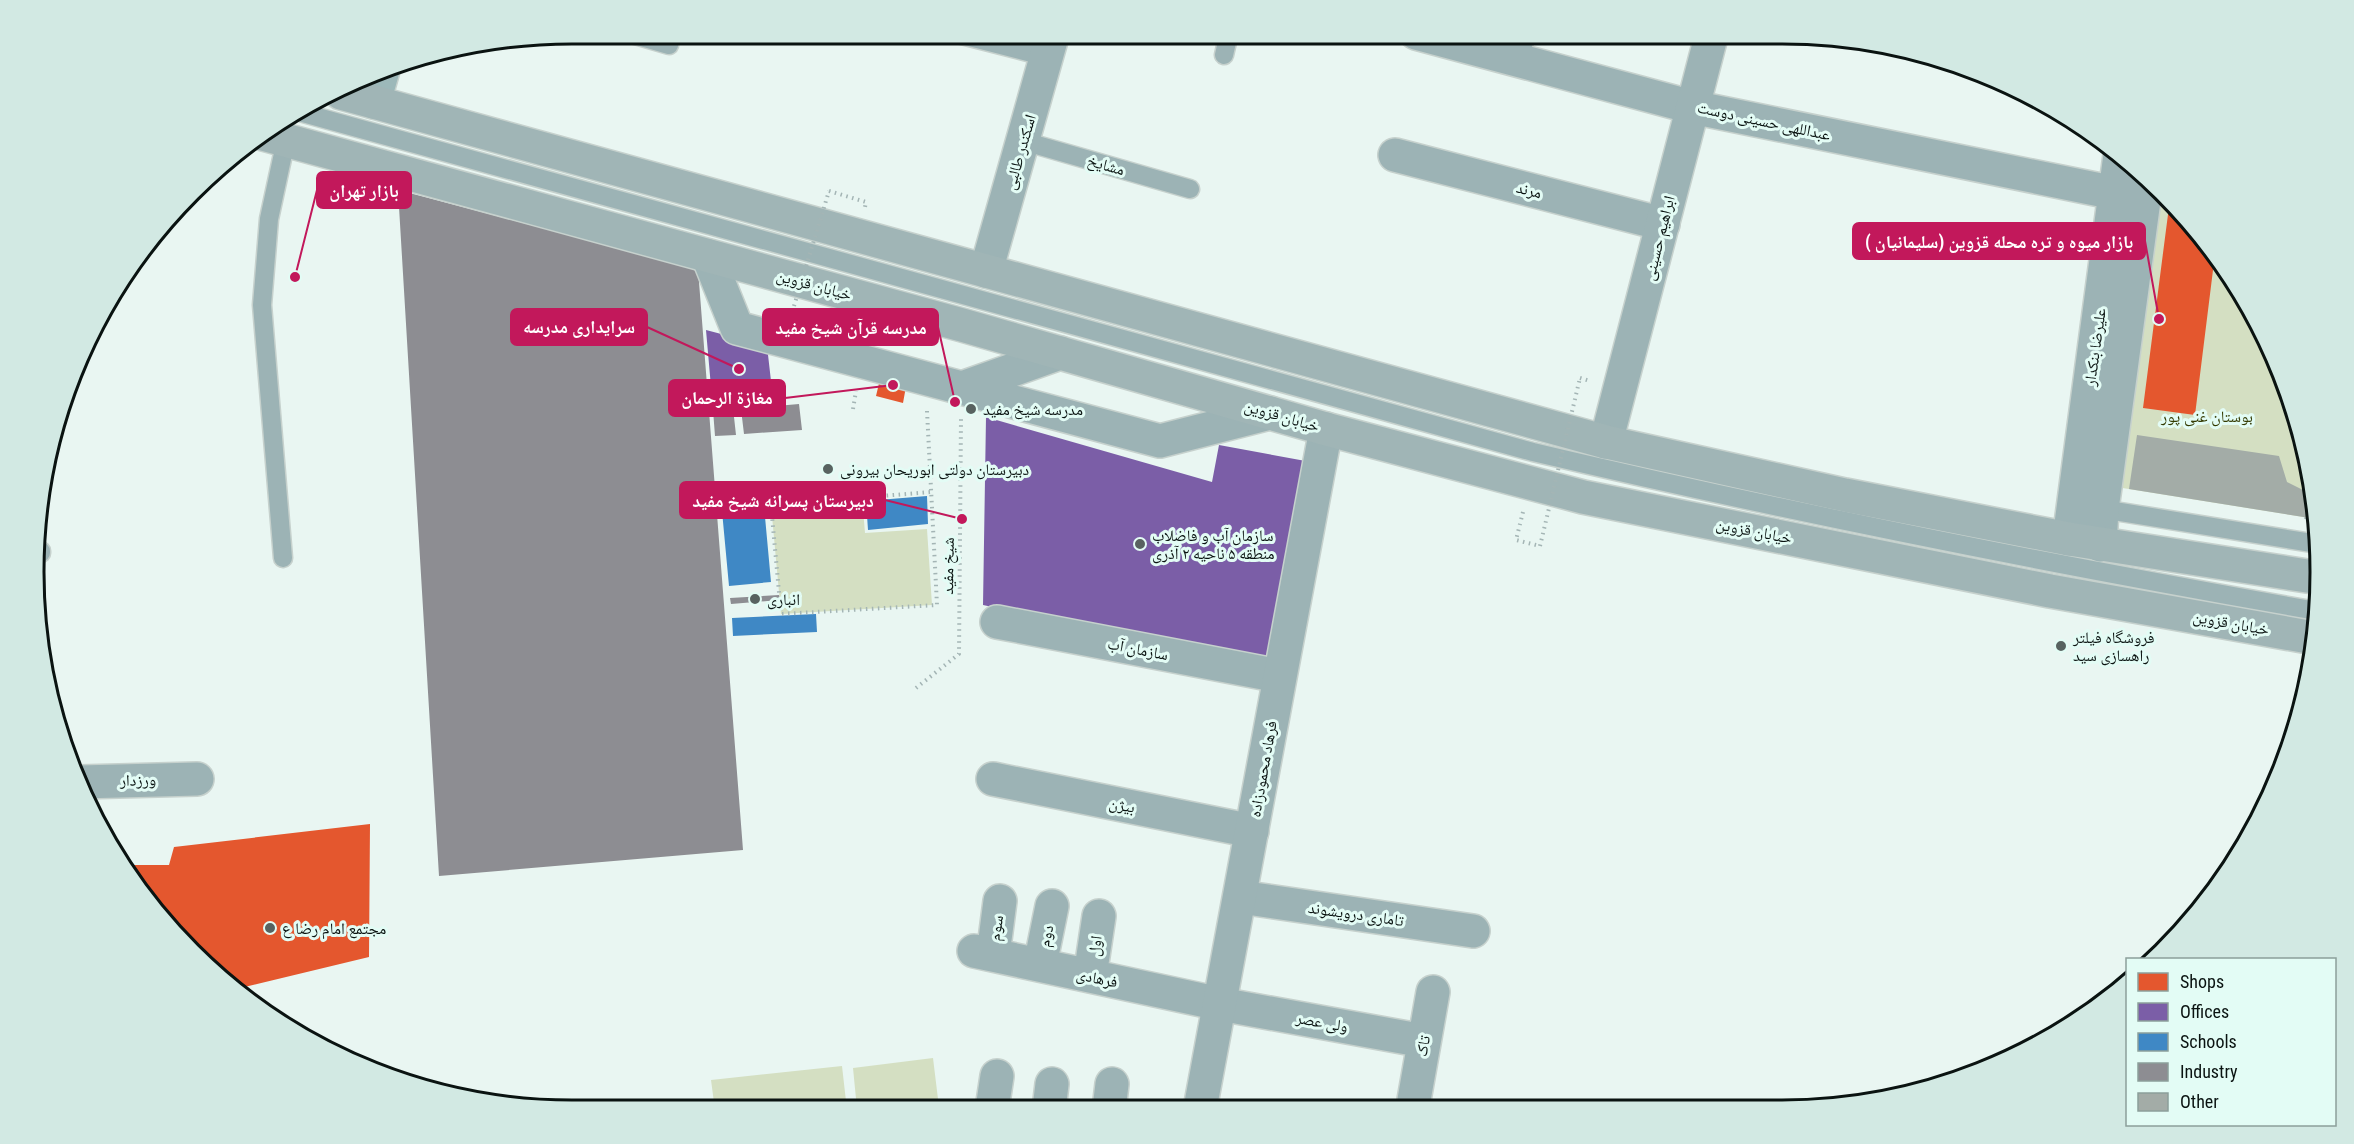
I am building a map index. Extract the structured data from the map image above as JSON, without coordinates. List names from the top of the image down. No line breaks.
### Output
{"streets":{"main road":["خیابان قزوین"],"street":["عبداللهی حسینی دوست","اسکندر طالبی","مرند","ابراهیم حسینی","علیرضا بنکدار","سازمان آب","فرهاد محمودزاده","ورزدار","بیژن","تاماری درویشوند","سوم","دوم","اول","فرهادی","ولی عصر","تاک"],"lane":["مشایخ"],"path":["شیخ مفید"]},"crossings":[["عبداللهی حسینی دوست","ابراهیم حسینی"],["عبداللهی حسینی دوست","علیرضا بنکدار"],["اسکندر طالبی","مشایخ"],["مرند","ابراهیم حسینی"],["خیابان قزوین","فرهاد محمودزاده"],["سازمان آب","فرهاد محمودزاده"],["فرهاد محمودزاده","بیژن"],["فرهاد محمودزاده","تاماری درویشوند"],["فرهاد محمودزاده","فرهادی"],["فرهاد محمودزاده","ولی عصر"],["سوم","فرهادی"],["دوم","فرهادی"],["اول","فرهادی"],["فرهادی","ولی عصر"],["ولی عصر","تاک"]],"parks":["بوستان غنی پور"],"places":["بازار تهران","بازار میوه و تره محله قزوین (سلیمانیان )","سرایداری مدرسه","مغازة الرحمان","مدرسه قرآن شیخ مفید","مدرسه شیخ مفید","دبیرستان دولتی ابوریحان بیرونی","دبیرستان پسرانه شیخ مفید","سازمان آب و فاضلاب منطقه ۵ ناحیه ۲ آذری","انباری","فروشگاه فیلتر راهسازی سید","مجتمع امام رضا ع"],"legend":["Shops","Offices","Schools","Industry","Other"]}
